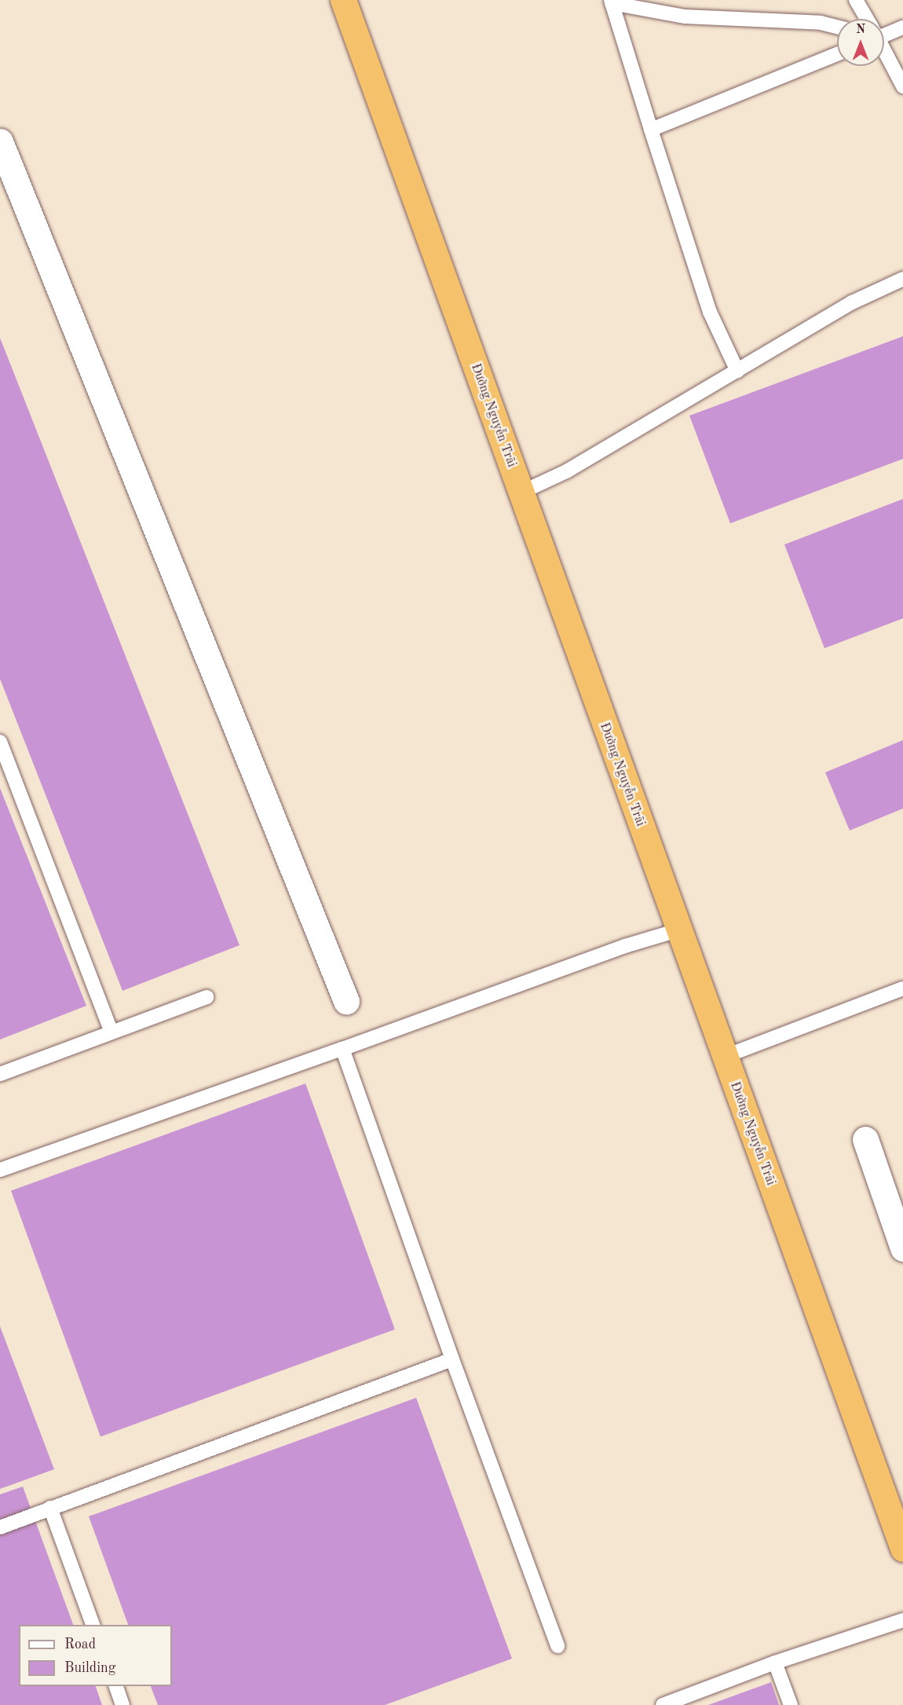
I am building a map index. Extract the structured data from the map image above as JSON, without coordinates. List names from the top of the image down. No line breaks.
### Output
{"streets":{"highway":["Đường Nguyễn Trãi"]},"legend":["Road","Building"],"north":"top"}
